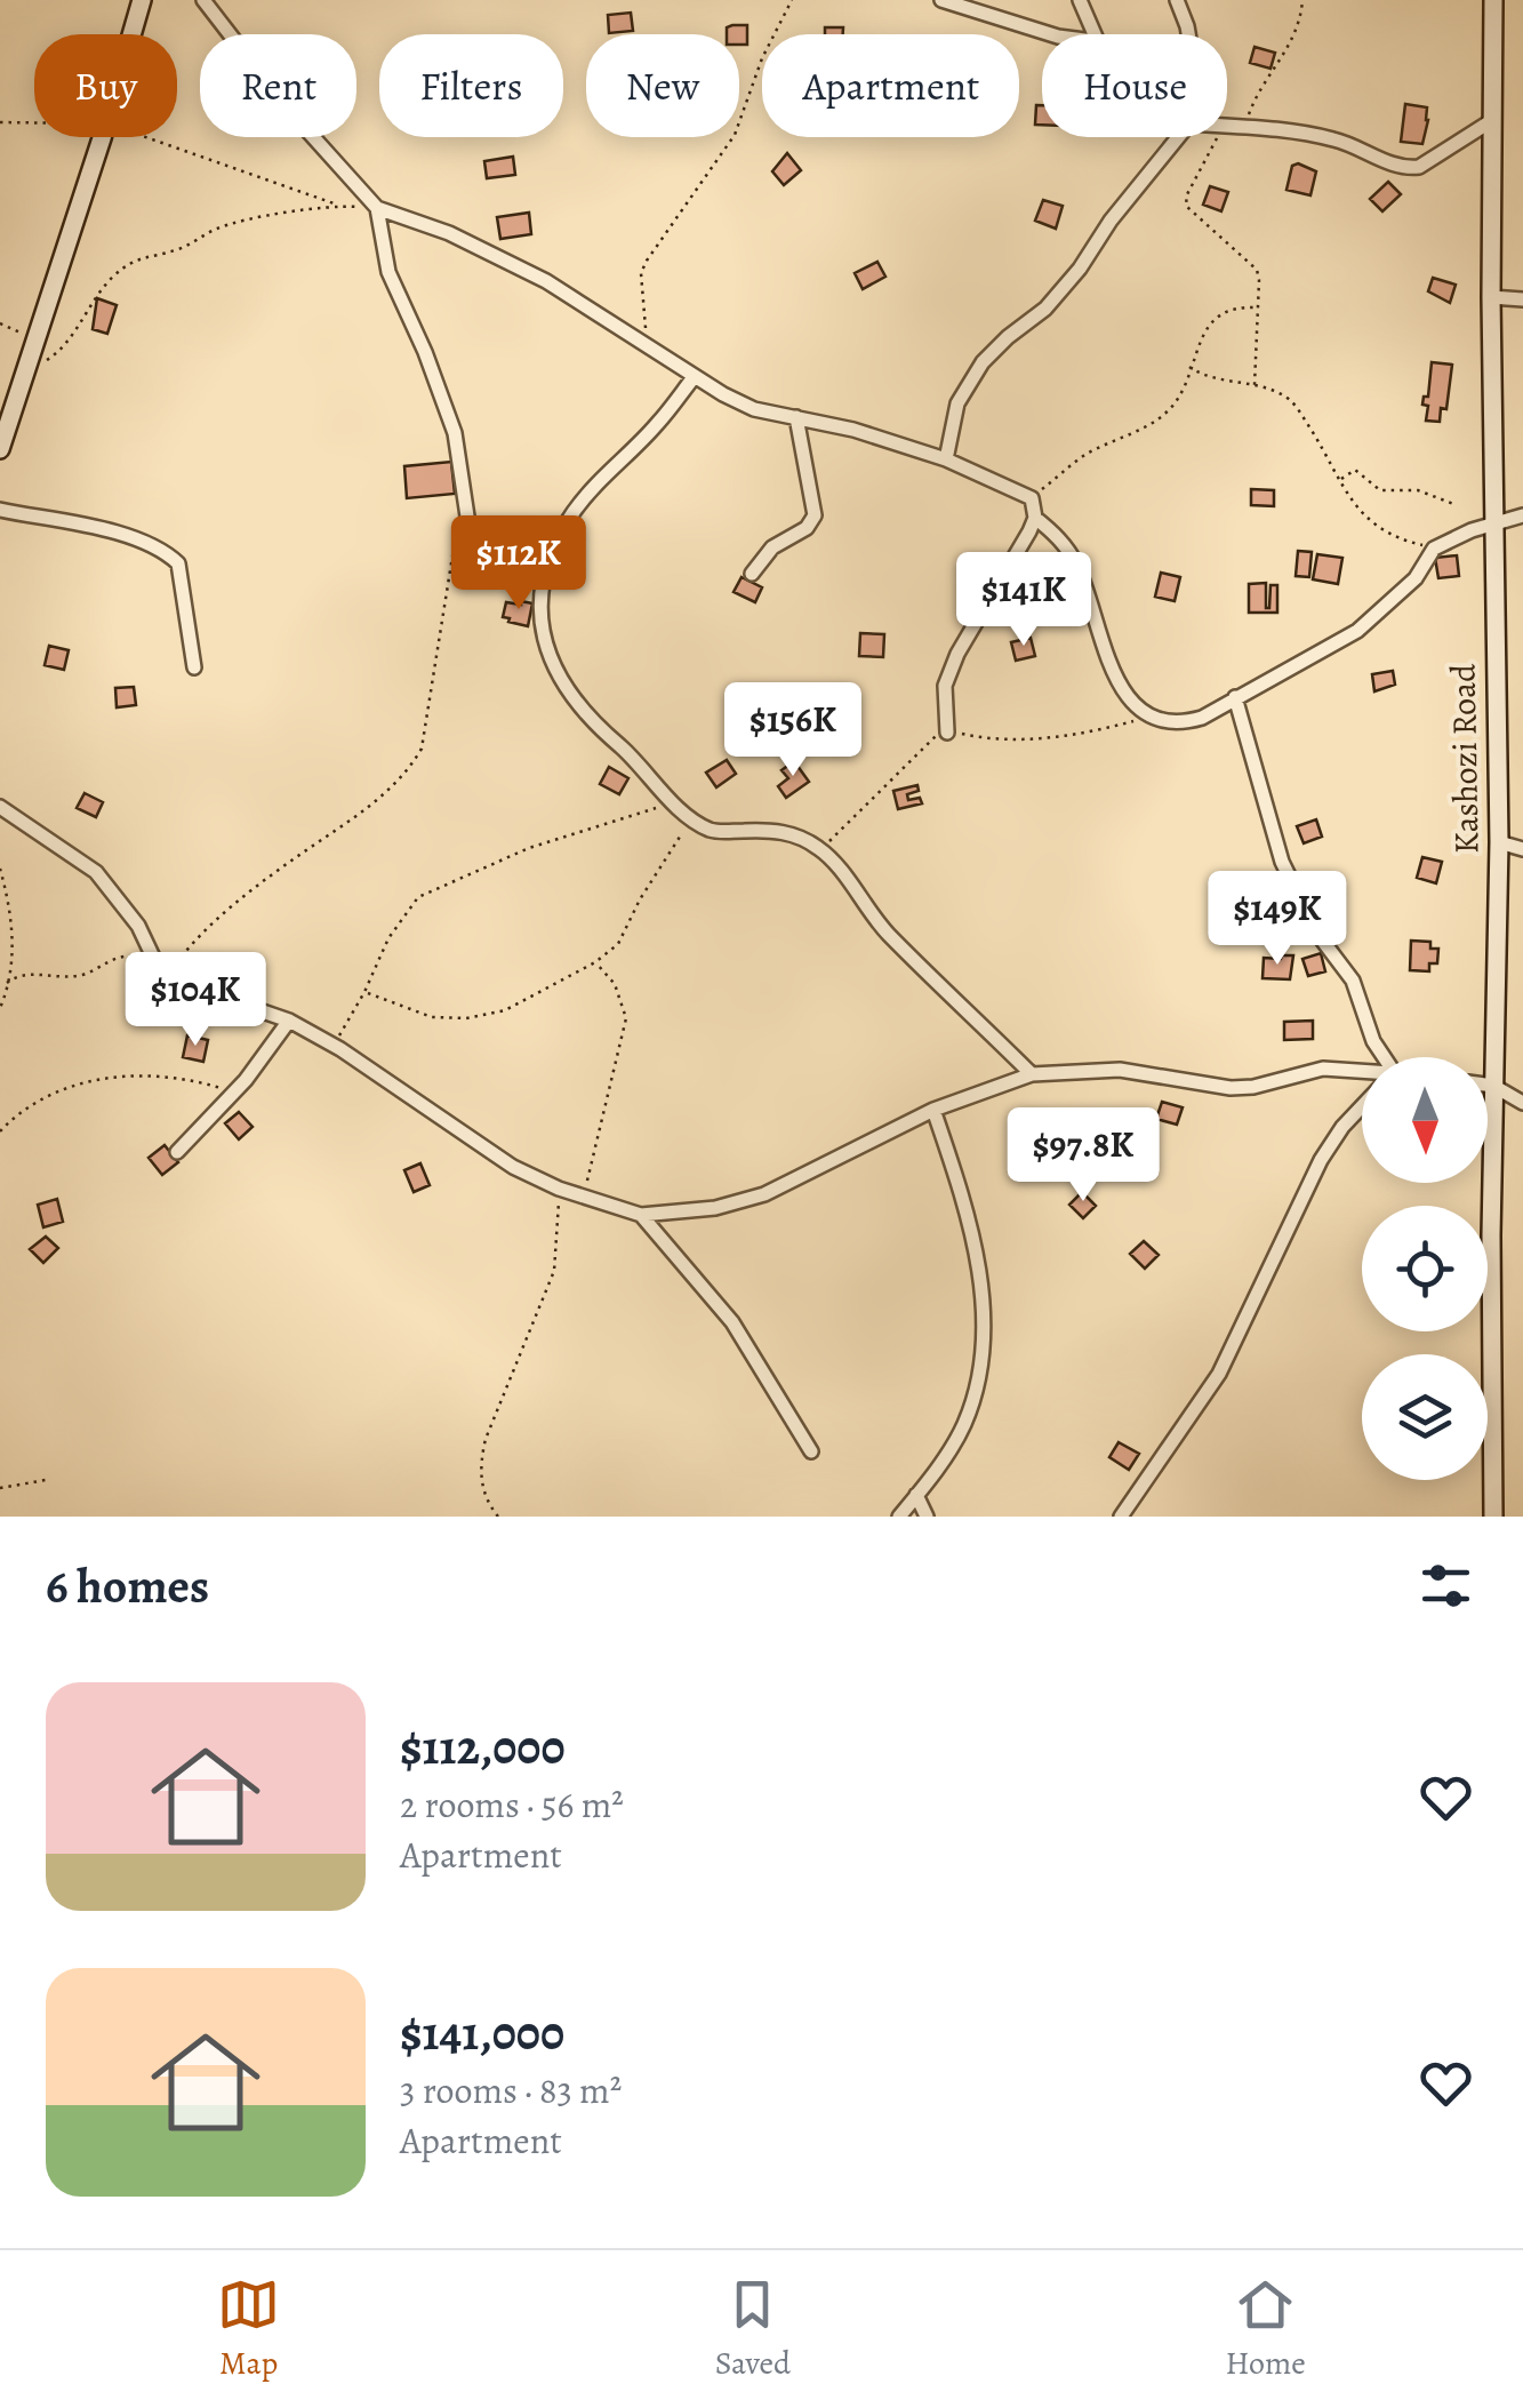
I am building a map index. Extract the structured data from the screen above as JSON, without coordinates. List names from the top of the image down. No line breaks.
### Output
{"streets":{"main road":["Kashozi Road"]},"north":"bottom","page":{"chip":["Buy","Rent","Filters","New","Apartment","House"],"price":["$112K","$141K","$156K","$149K","$104K","$97.8K"],"heading":"6 homes","list":[{"name":"$112,000","note":"2 rooms · 56 m² · Apartment"},{"name":"$141,000","note":"3 rooms · 83 m² · Apartment"}],"tabs":["Map","Saved","Home"]}}
